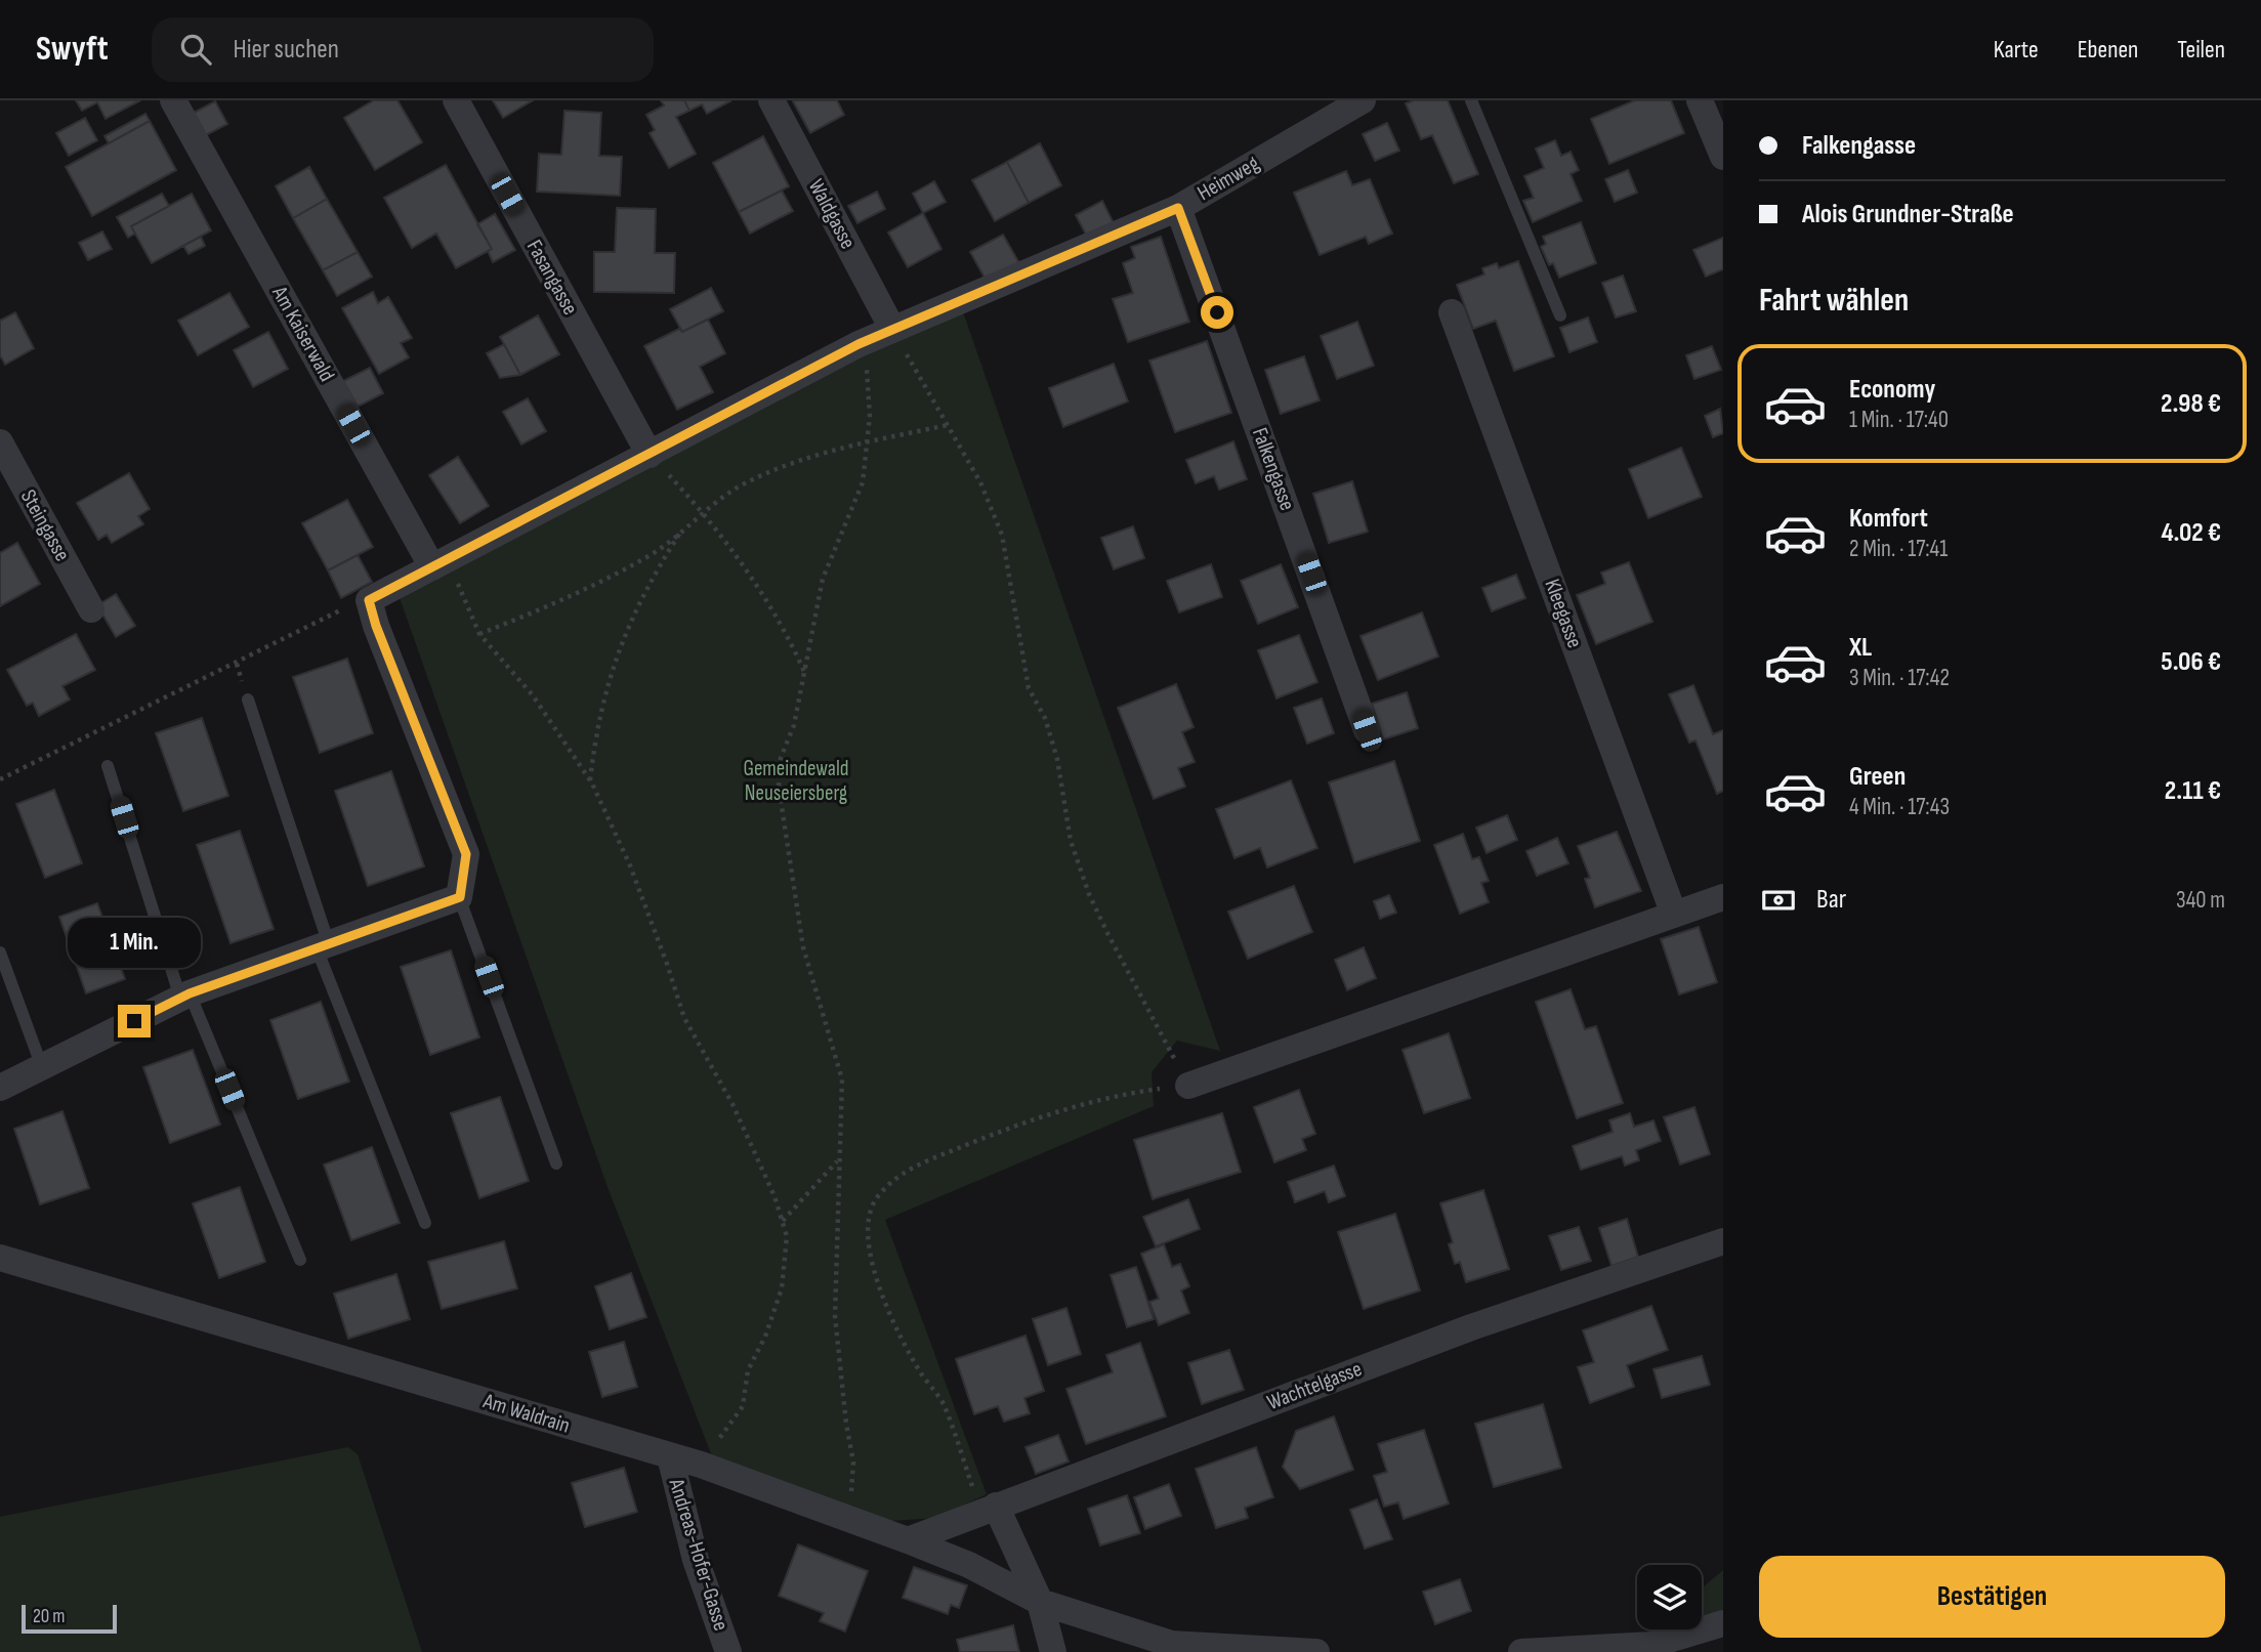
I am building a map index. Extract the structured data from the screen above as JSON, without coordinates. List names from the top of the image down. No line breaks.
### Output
{"streets":{"street":["Heimweg","Waldgasse","Fasangasse","Am Kaiserwald","Falkengasse","Steingasse","Kleegasse","Wachtelgasse","Am Waldrain","Andreas-Hofer-Gasse"]},"crossings":[["Heimweg","Waldgasse"],["Heimweg","Fasangasse"],["Heimweg","Am Kaiserwald"],["Heimweg","Falkengasse"],["Wachtelgasse","Am Waldrain"],["Am Waldrain","Andreas-Hofer-Gasse"]],"parks":["Gemeindewald Neuseiersberg"],"scale_bar":"20 m","page":{"header":"Swyft","search":"Hier suchen","nav":["Karte","Ebenen","Teilen"],"banner":["Falkengasse","Alois Grundner-Straße"],"heading":"Fahrt wählen","list":[{"name":"Economy","note":"1 Min. · 17:40","value":"2.98 €"},{"name":"Komfort","note":"2 Min. · 17:41","value":"4.02 €"},{"name":"XL","note":"3 Min. · 17:42","value":"5.06 €"},{"name":"Green","note":"4 Min. · 17:43","value":"2.11 €"}],"pay":["Bar","340 m"],"bubble":"1 Min.","buttons":"Bestätigen","scale":"20 m"}}
